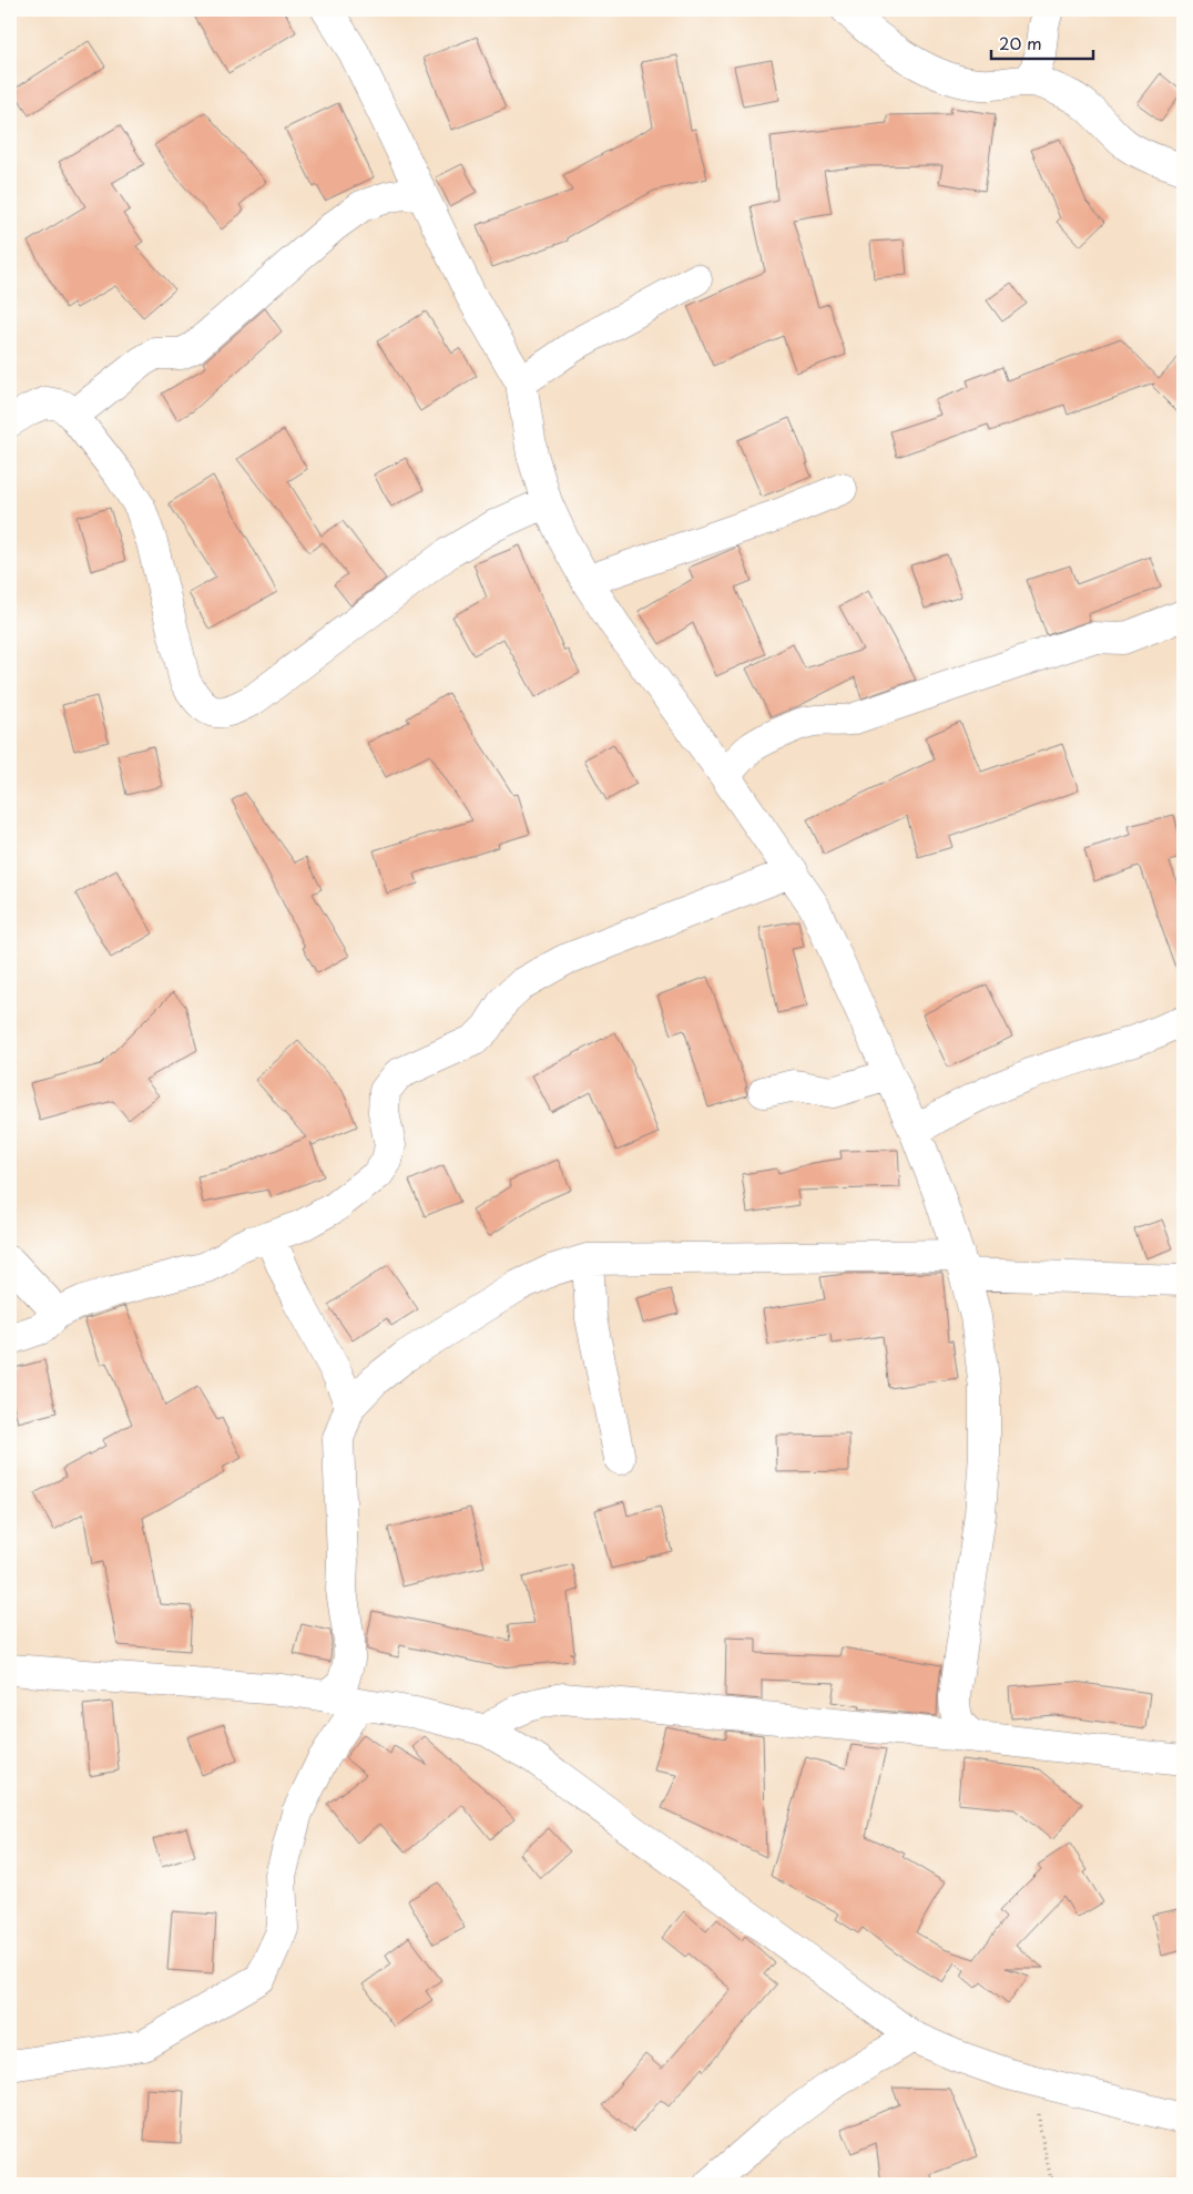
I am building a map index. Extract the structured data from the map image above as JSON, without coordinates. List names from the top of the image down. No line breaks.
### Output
{"scale_bar":"20 m"}
